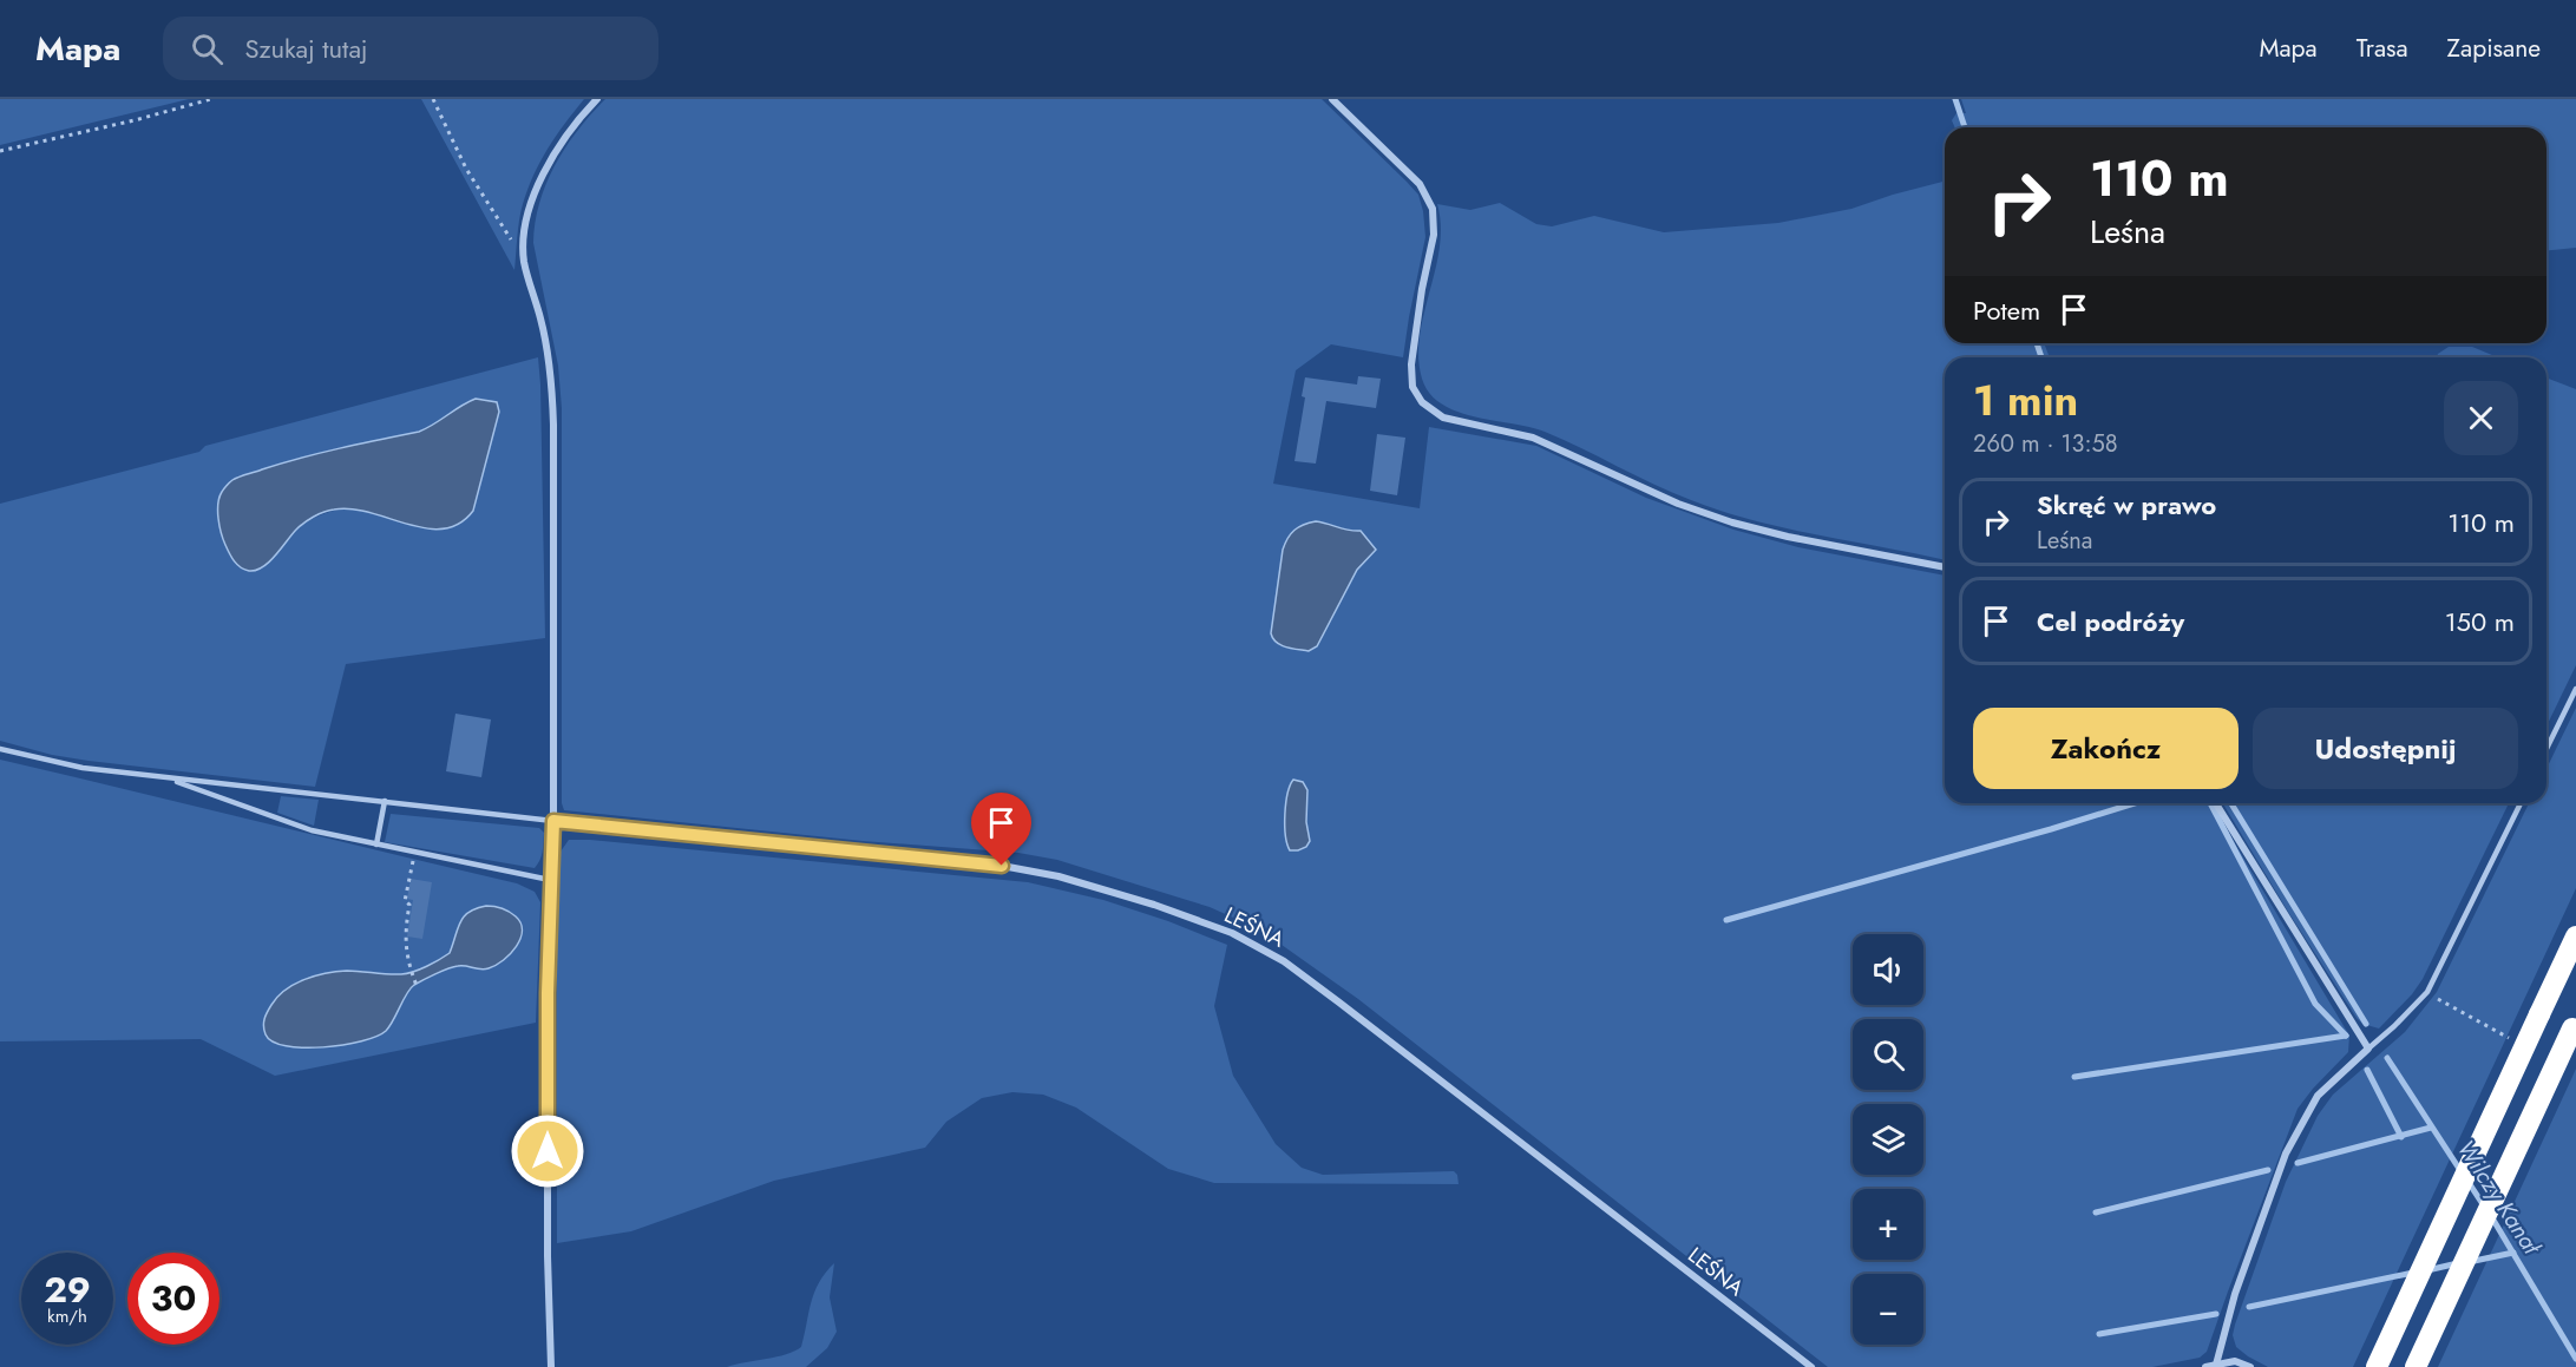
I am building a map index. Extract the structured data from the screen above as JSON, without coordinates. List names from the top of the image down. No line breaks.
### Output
{"streets":{"street":["LEŚNA"]},"water":["Wilczy Kanał"],"page":{"header":"Mapa","search":"Szukaj tutaj","nav":["Mapa","Trasa","Zapisane"],"turn":["110 m","Leśna"],"then":"Potem","heading":["1 min","260 m · 13:58"],"list":[{"name":"Skręć w prawo","note":"Leśna","value":"110 m"},{"name":"Cel podróży","value":"150 m"}],"buttons":["Zakończ","Udostępnij"],"map_buttons":["+","−"],"speed":"29 km/h","limit":"30"}}
